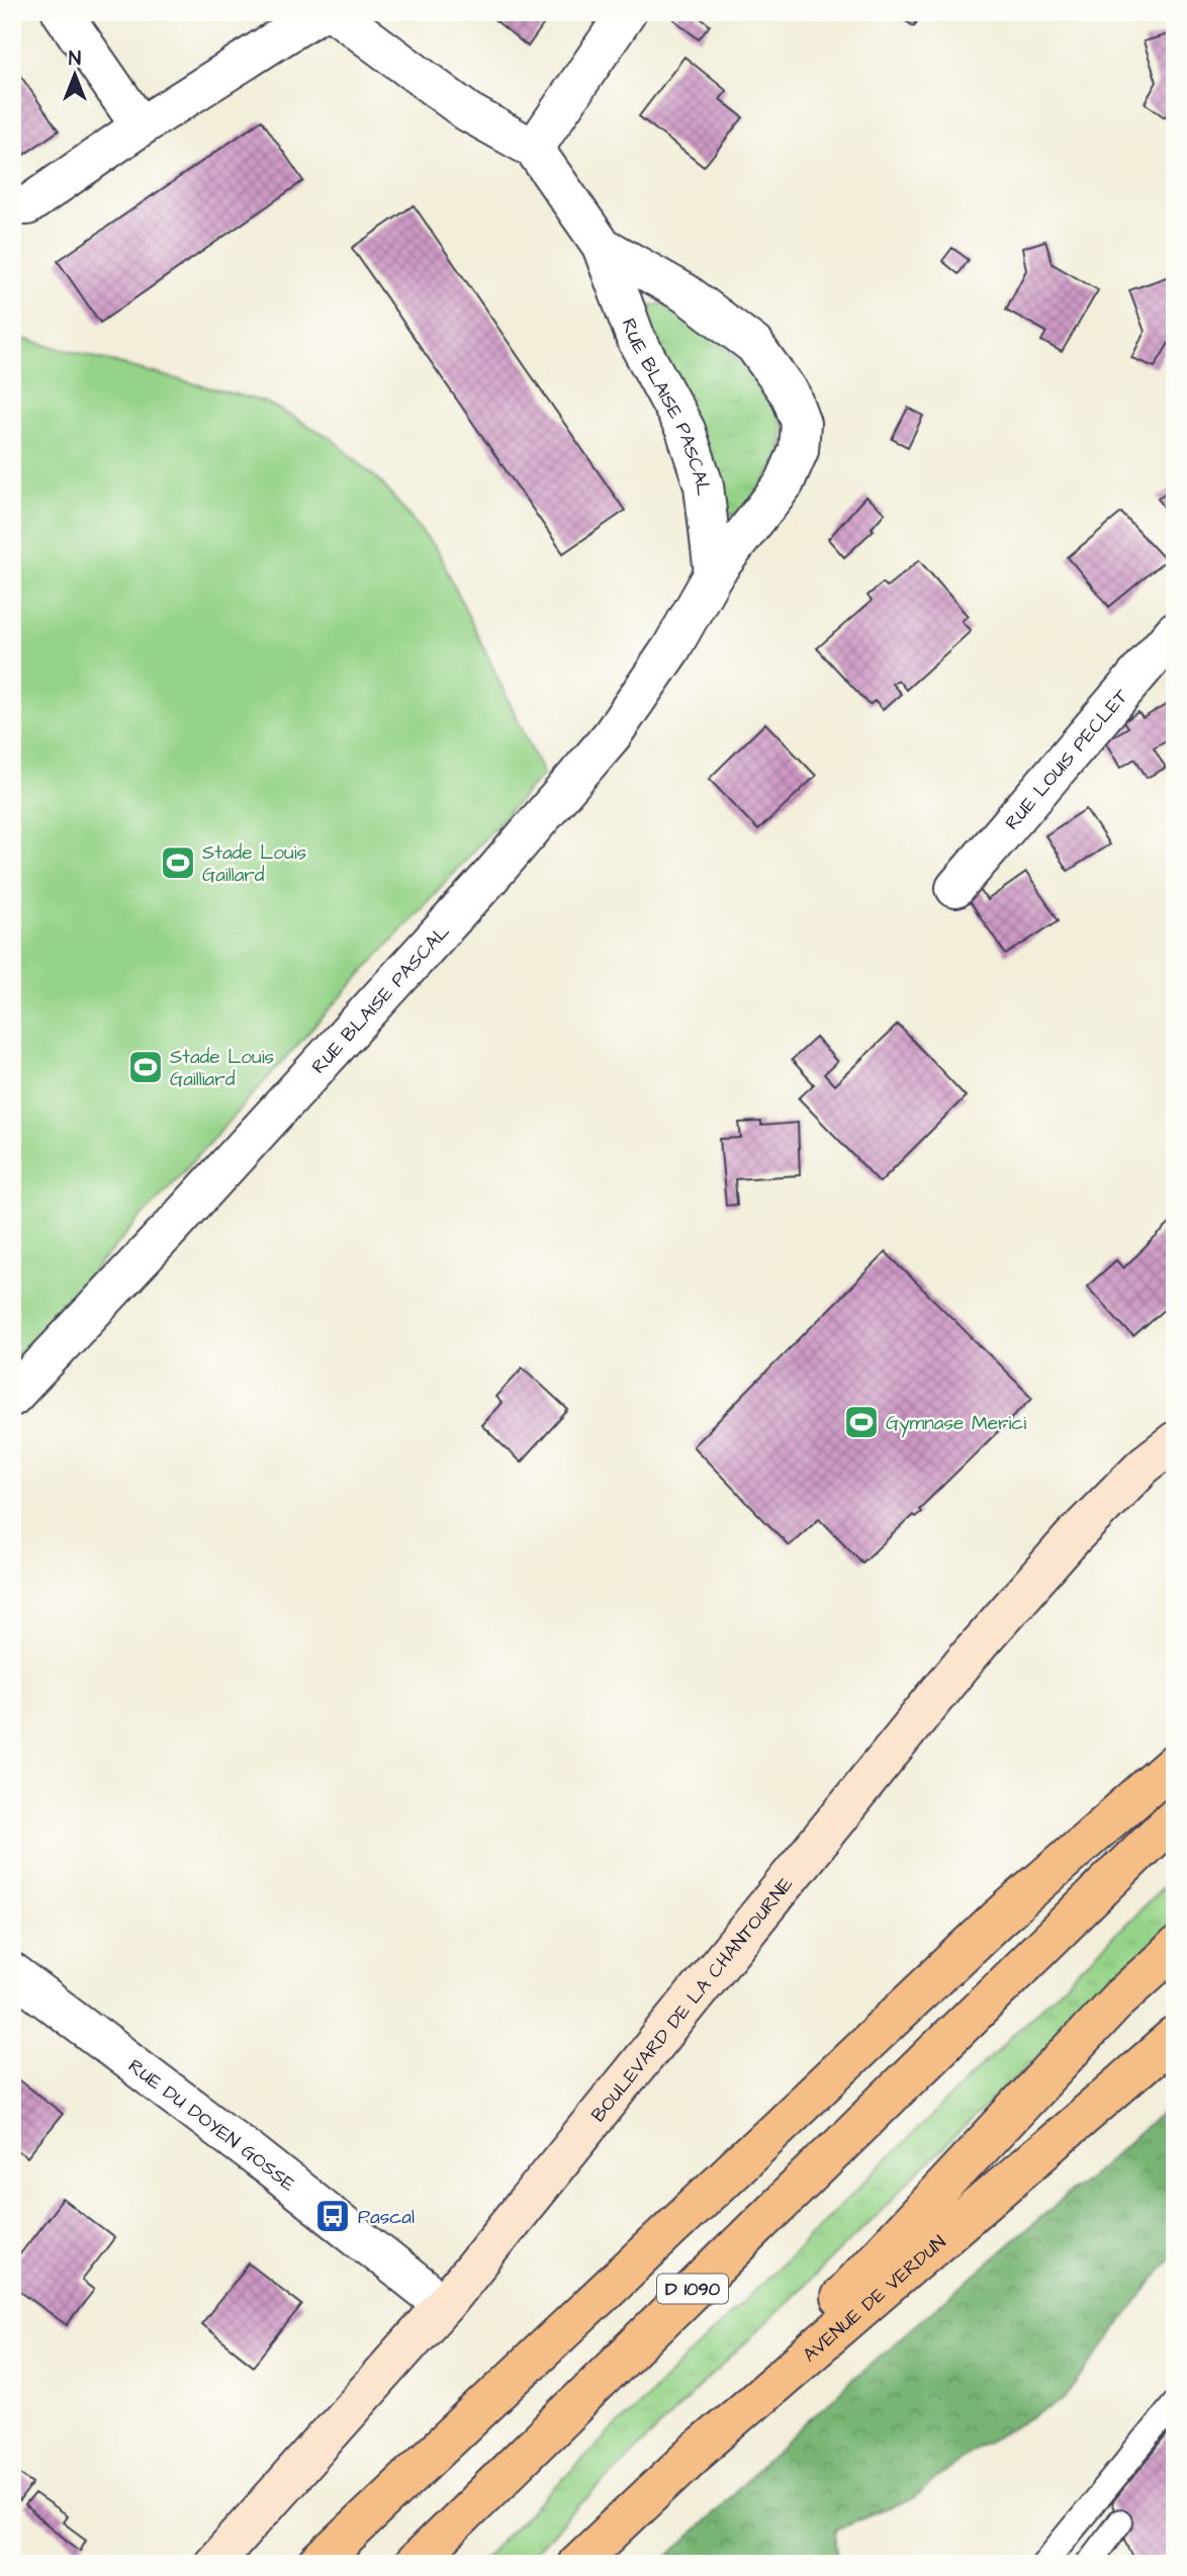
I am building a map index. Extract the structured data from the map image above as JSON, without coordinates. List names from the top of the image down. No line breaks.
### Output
{"streets":{"main road":["D 1090","AVENUE DE VERDUN"],"street":["RUE BLAISE PASCAL","RUE LOUIS PECLET","BOULEVARD DE LA CHANTOURNE","RUE DU DOYEN GOSSE"]},"crossings":[["BOULEVARD DE LA CHANTOURNE","RUE DU DOYEN GOSSE"]],"places":{"sports":["Stade Louis Gaillard","Stade Louis Gailliard","Gymnase Merici"],"bus stop":["Pascal"]},"north":"top"}
